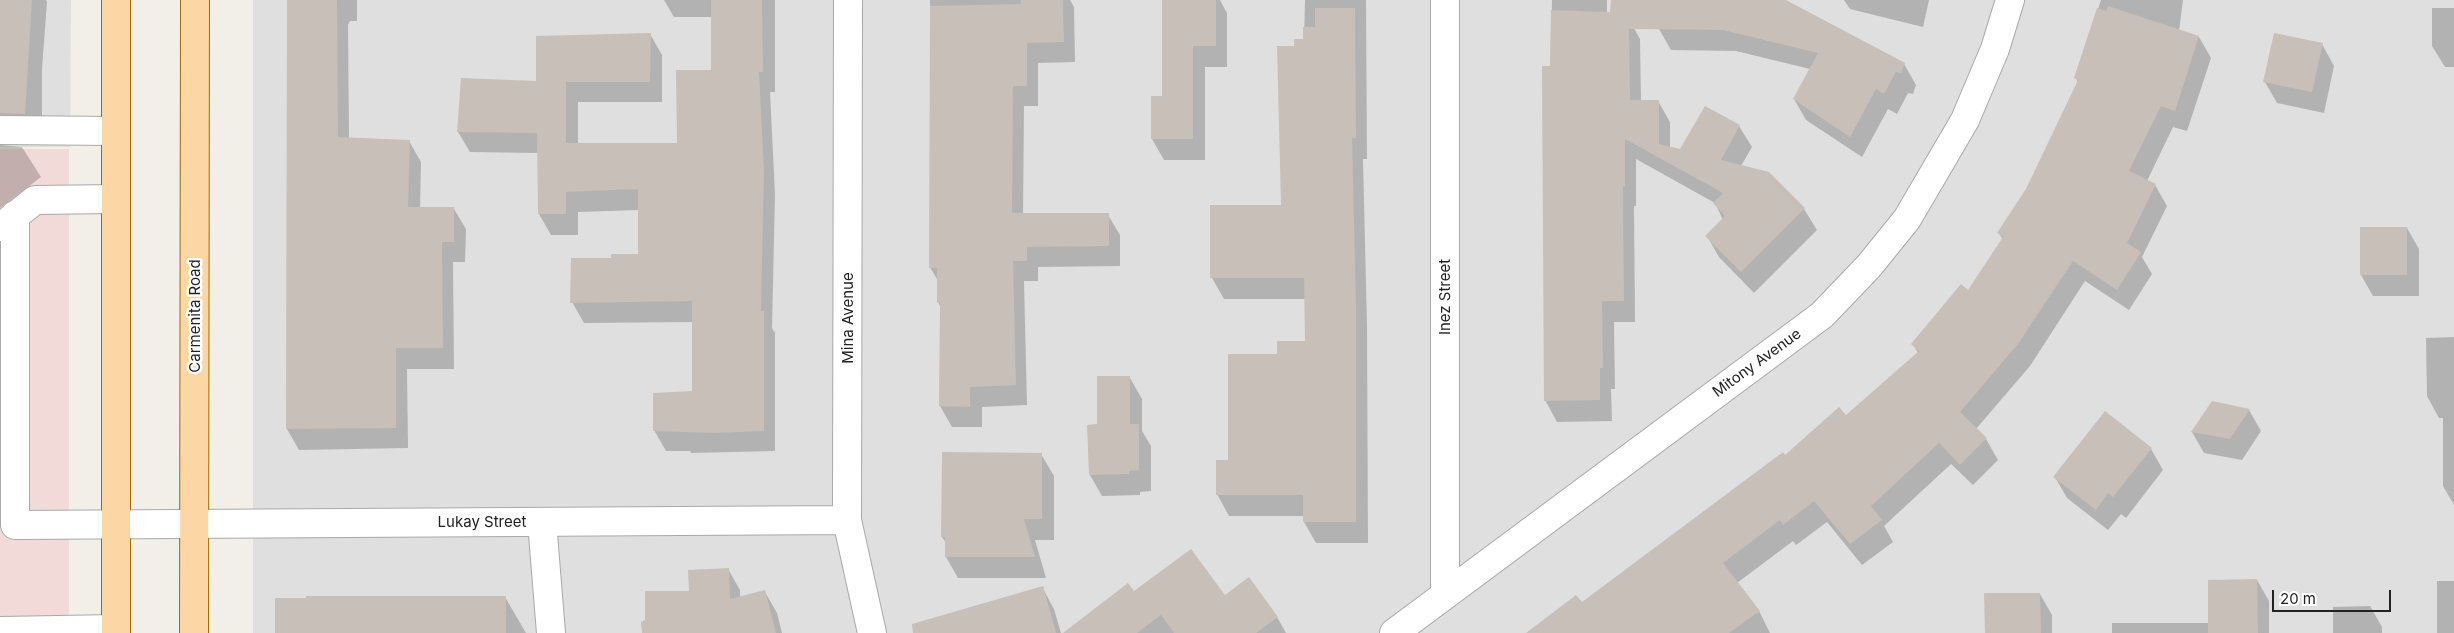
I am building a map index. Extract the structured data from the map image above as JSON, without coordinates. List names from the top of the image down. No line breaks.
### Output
{"streets":{"main road":["Carmenita Road"],"street":["Inez Street","Mina Avenue","Mitony Avenue","Lukay Street"]},"crossings":[["Inez Street","Mitony Avenue"],["Carmenita Road","Lukay Street"],["Mina Avenue","Lukay Street"]],"scale_bar":"20 m"}
